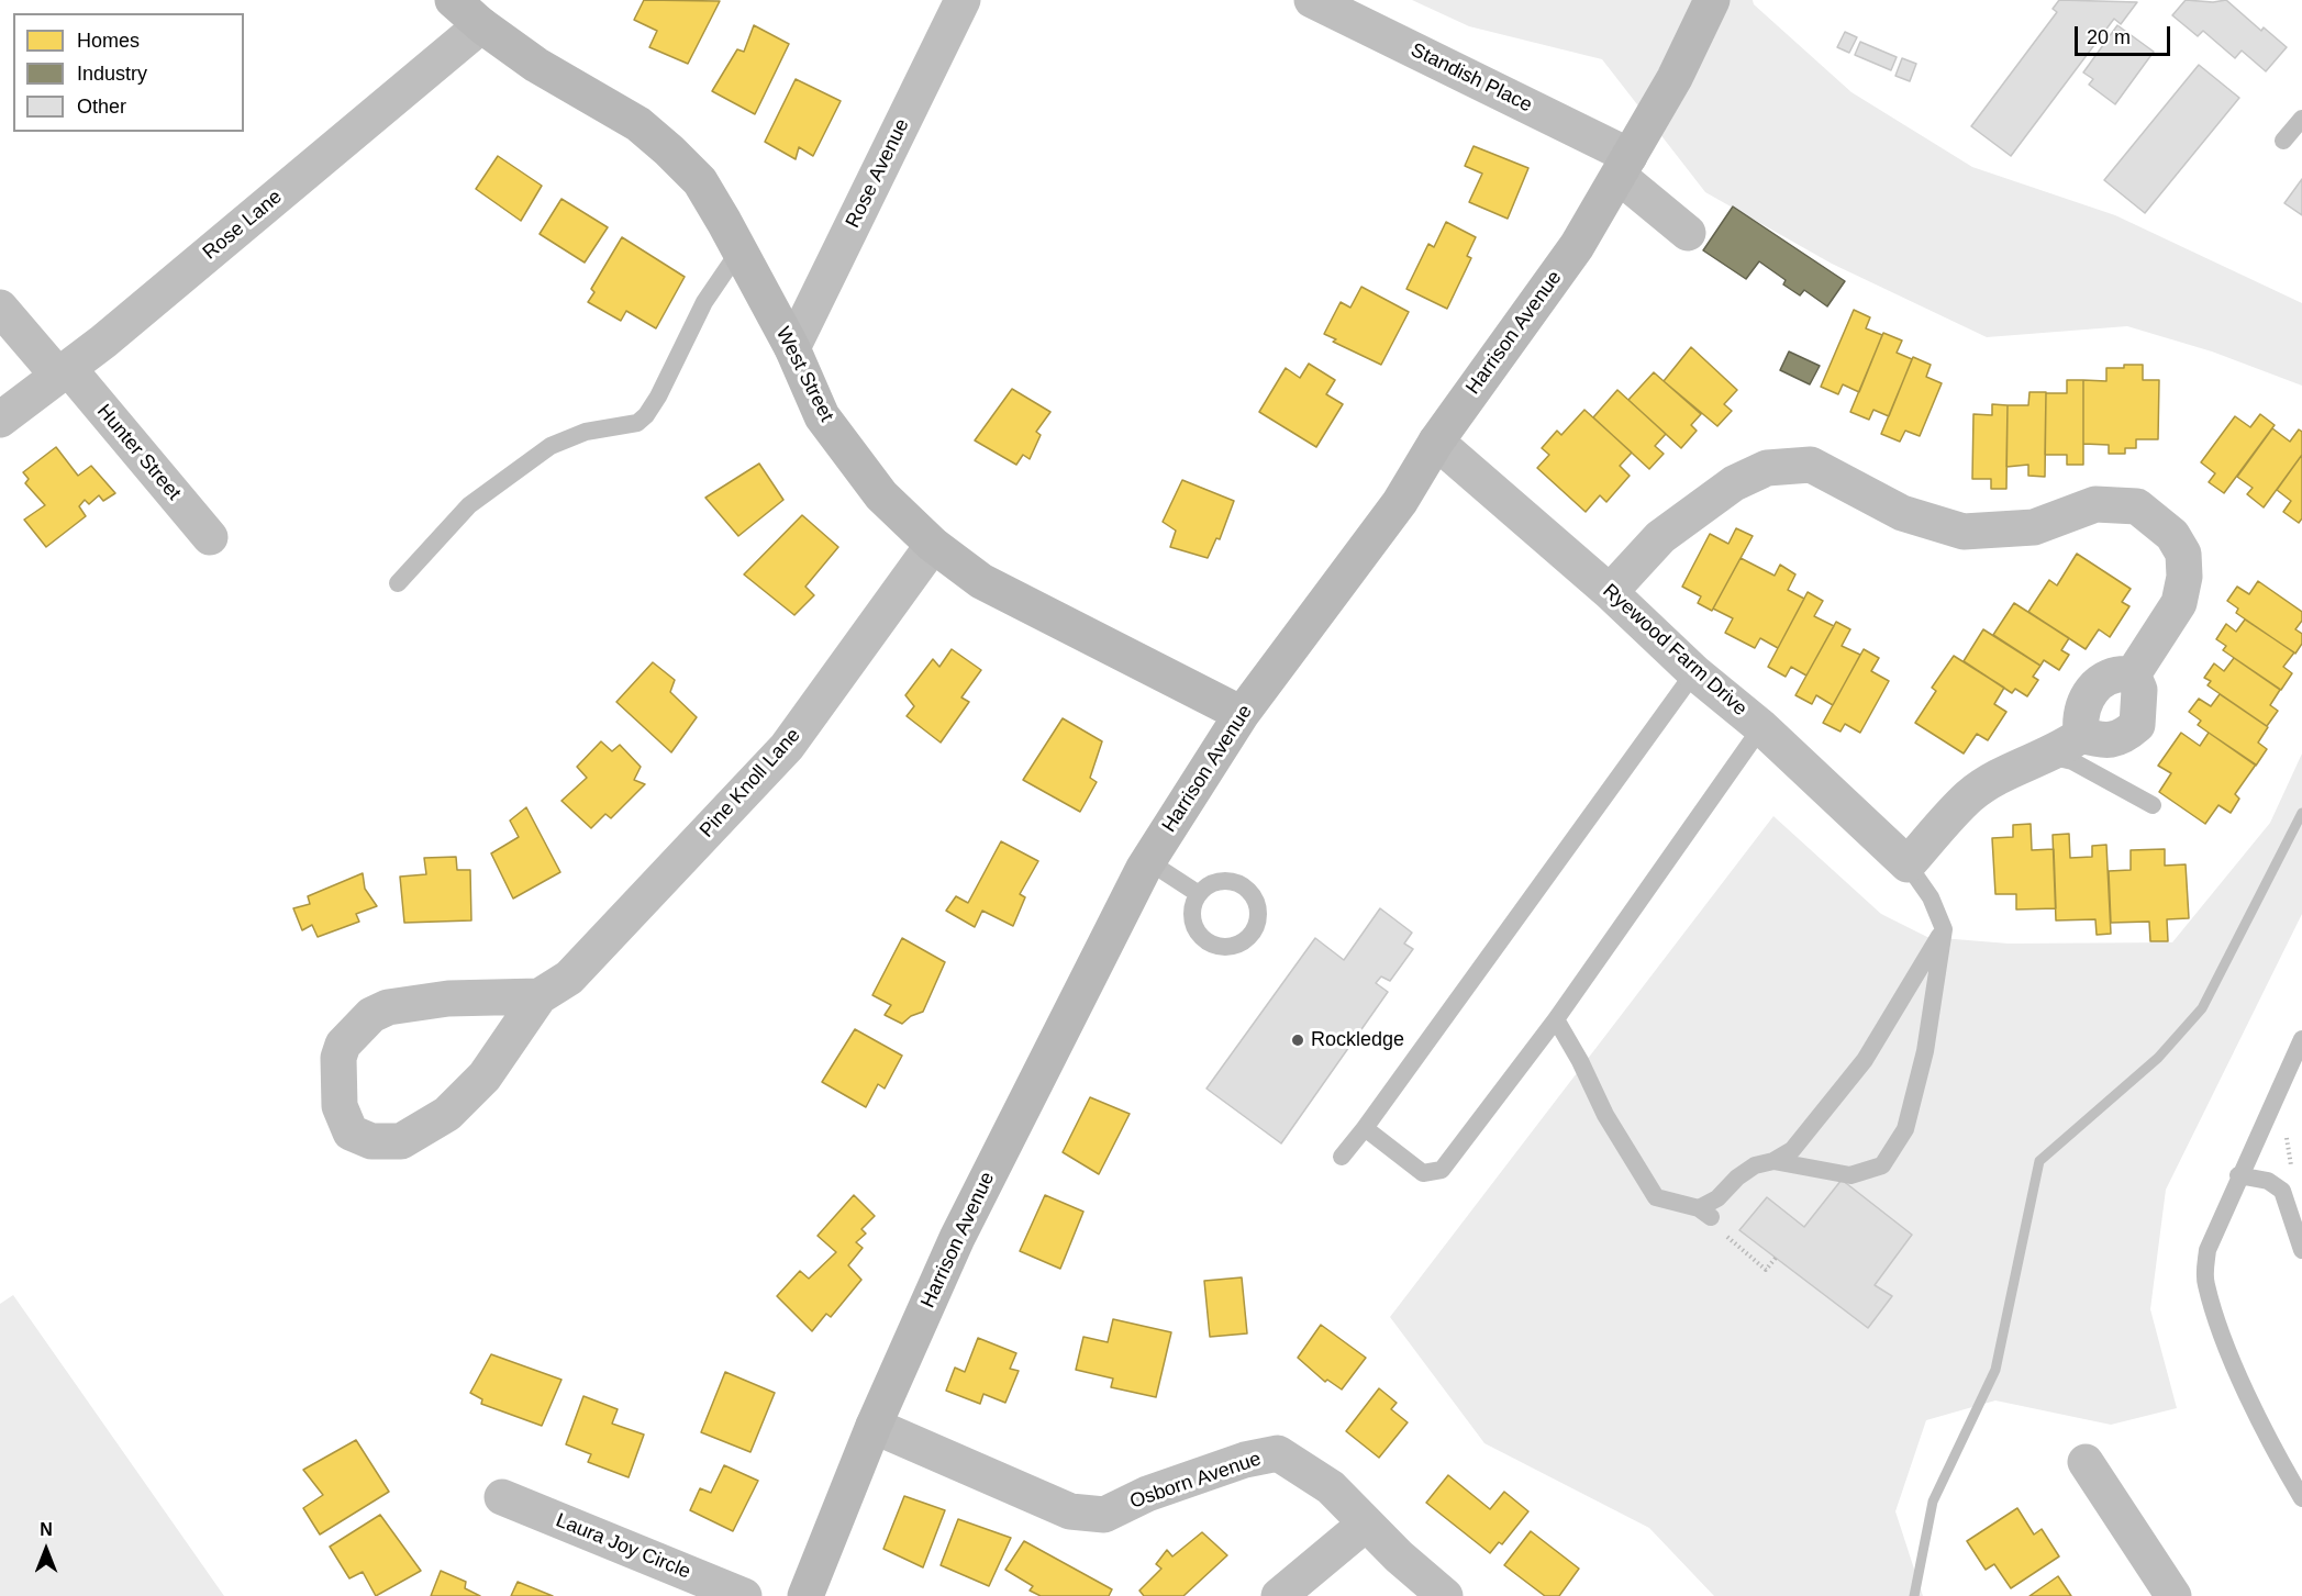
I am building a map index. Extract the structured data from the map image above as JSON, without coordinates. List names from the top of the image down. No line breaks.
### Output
{"streets":{"main road":["Harrison Avenue","West Street"],"street":["Standish Place","Rose Avenue","Rose Lane","Hunter Street","Ryewood Farm Drive","Pine Knoll Lane","Osborn Avenue","Laura Joy Circle"]},"crossings":[["Standish Place","Harrison Avenue"],["Rose Avenue","West Street"],["Rose Lane","West Street"],["Rose Lane","Hunter Street"],["Harrison Avenue","West Street"],["Harrison Avenue","Ryewood Farm Drive"],["Harrison Avenue","Osborn Avenue"],["West Street","Pine Knoll Lane"]],"places":["Rockledge"],"legend":["Homes","Industry","Other"],"scale_bar":"20 m","north":"top"}
